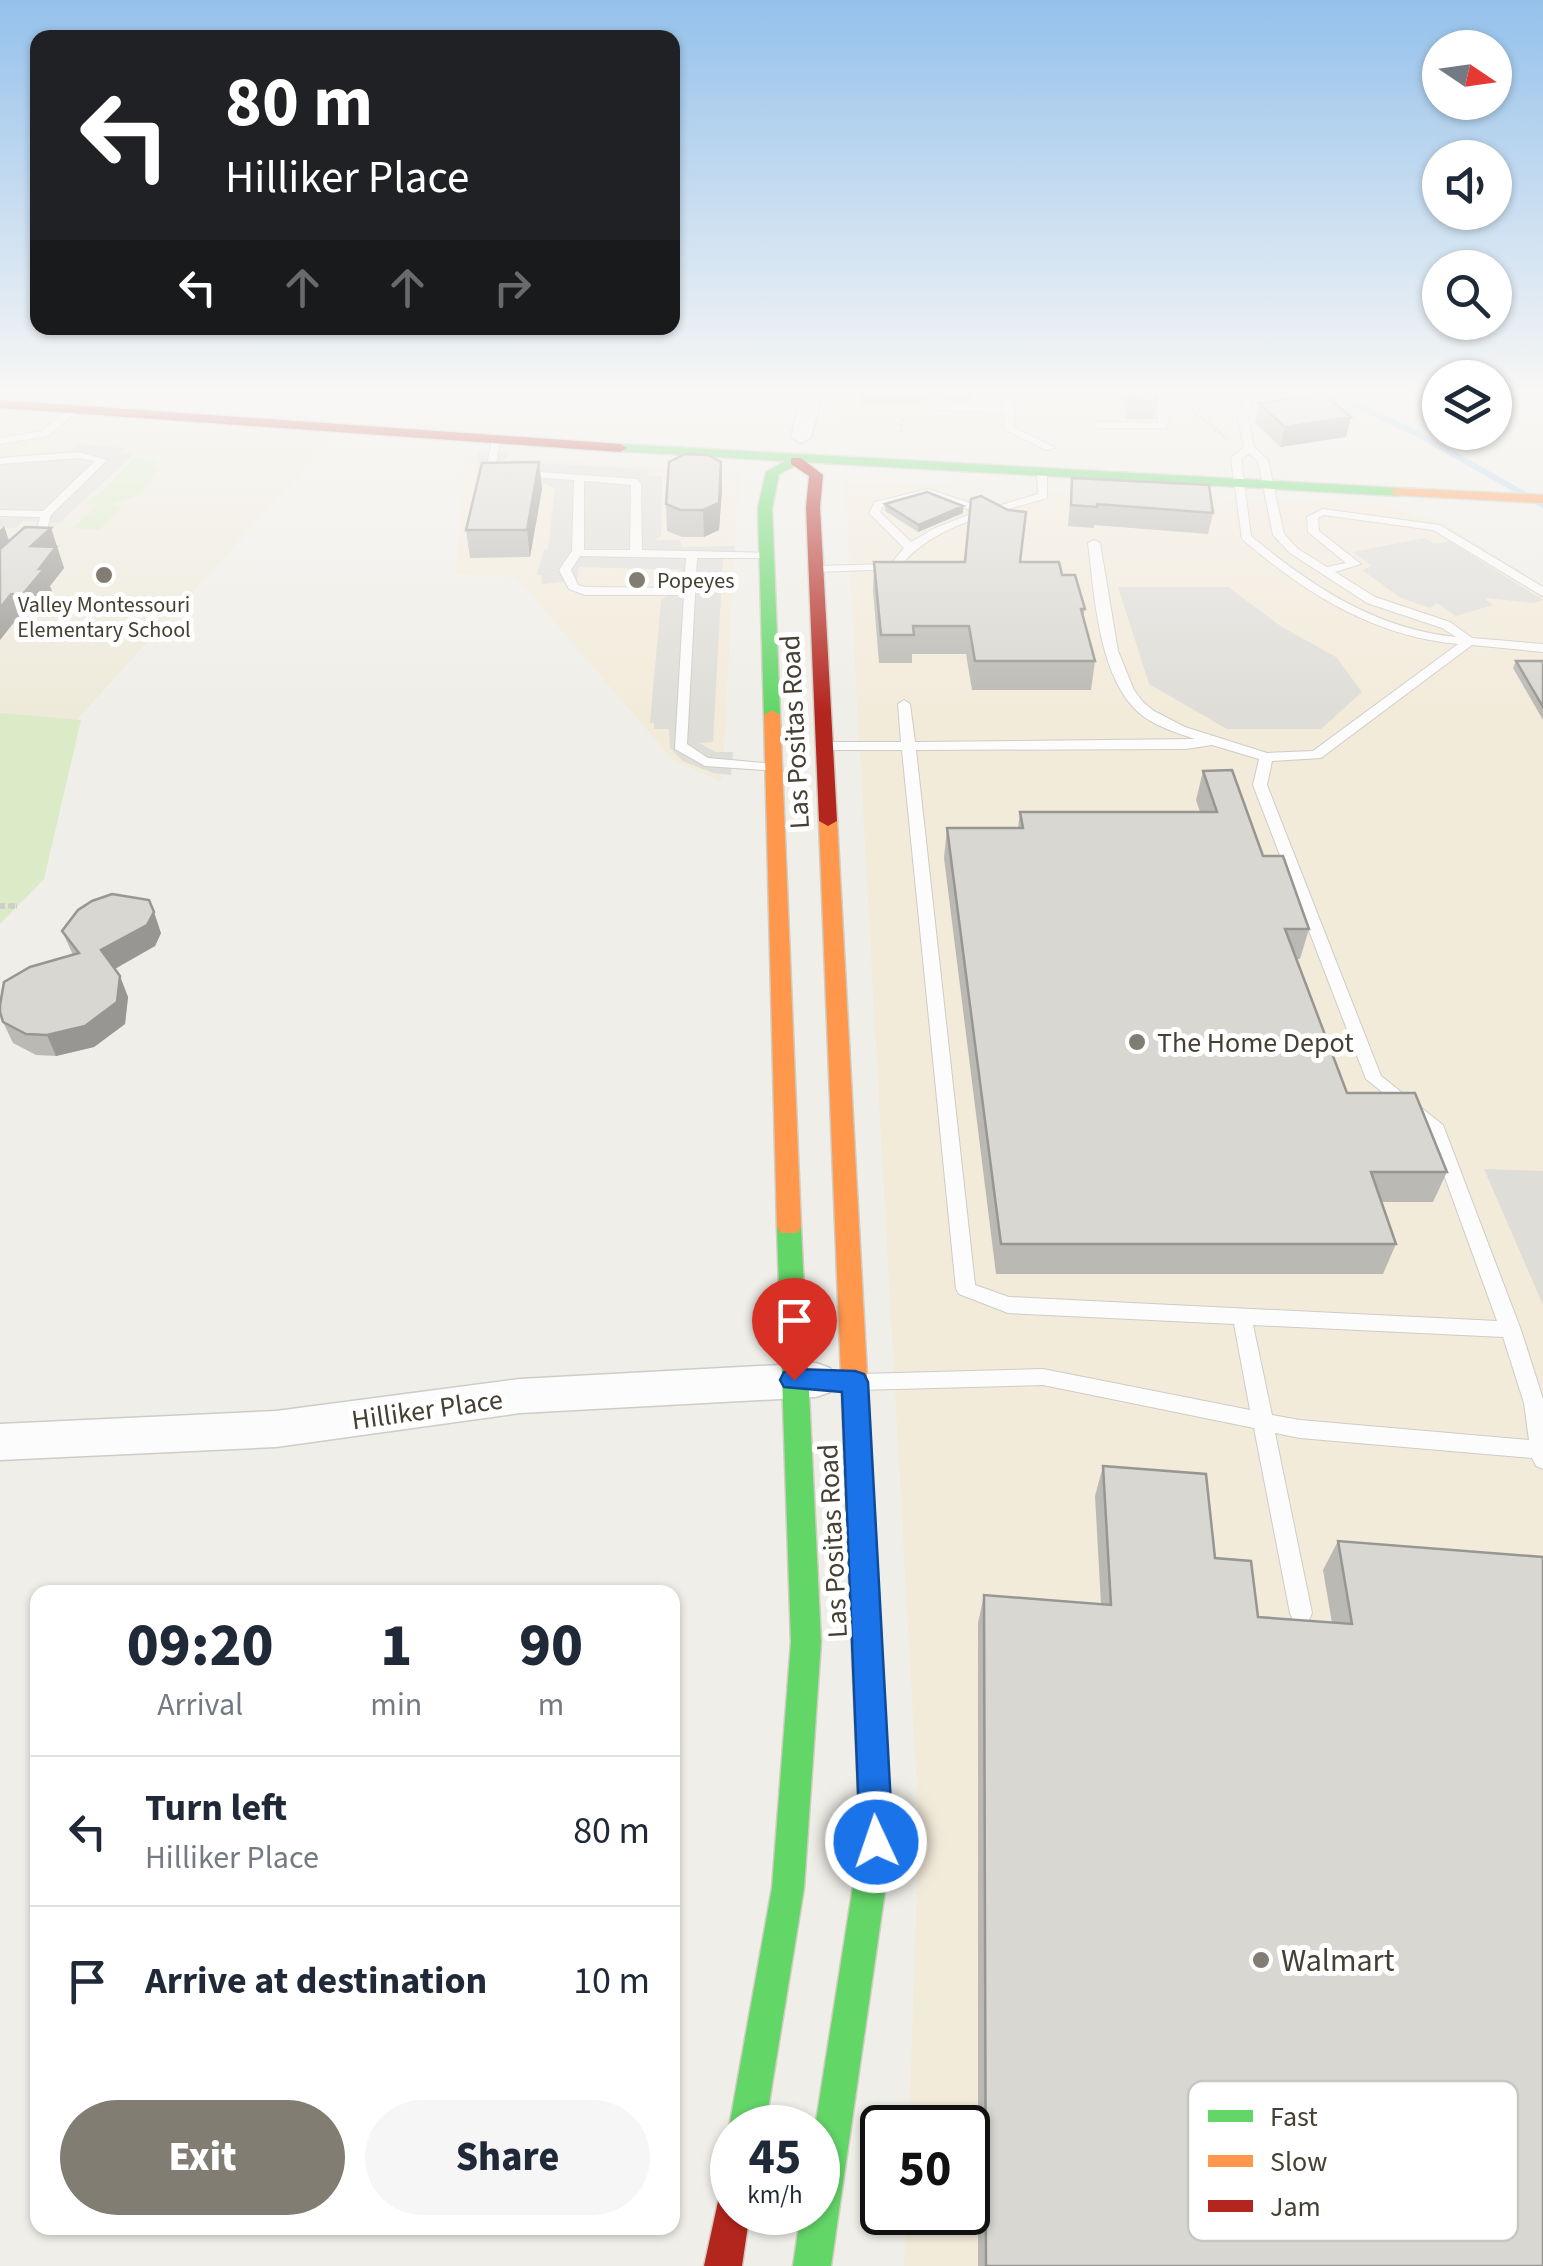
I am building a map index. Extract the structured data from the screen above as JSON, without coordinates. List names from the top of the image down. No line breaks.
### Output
{"streets":{"main road":["Las Positas Road"],"street":["Hilliker Place"]},"crossings":[["Las Positas Road","Hilliker Place"]],"places":["Valley Montessouri Elementary School","Popeyes","The Home Depot","Walmart"],"legend":["Fast","Slow","Jam"],"north":"right","page":{"turn":["80 m","Hilliker Place"],"eta":["09:20","Arrival","1","min","90","m"],"list":[{"name":"Turn left","note":"Hilliker Place","value":"80 m"},{"name":"Arrive at destination","value":"10 m"}],"buttons":["Exit","Share"],"speed":"45 km/h","limit":"50"}}
